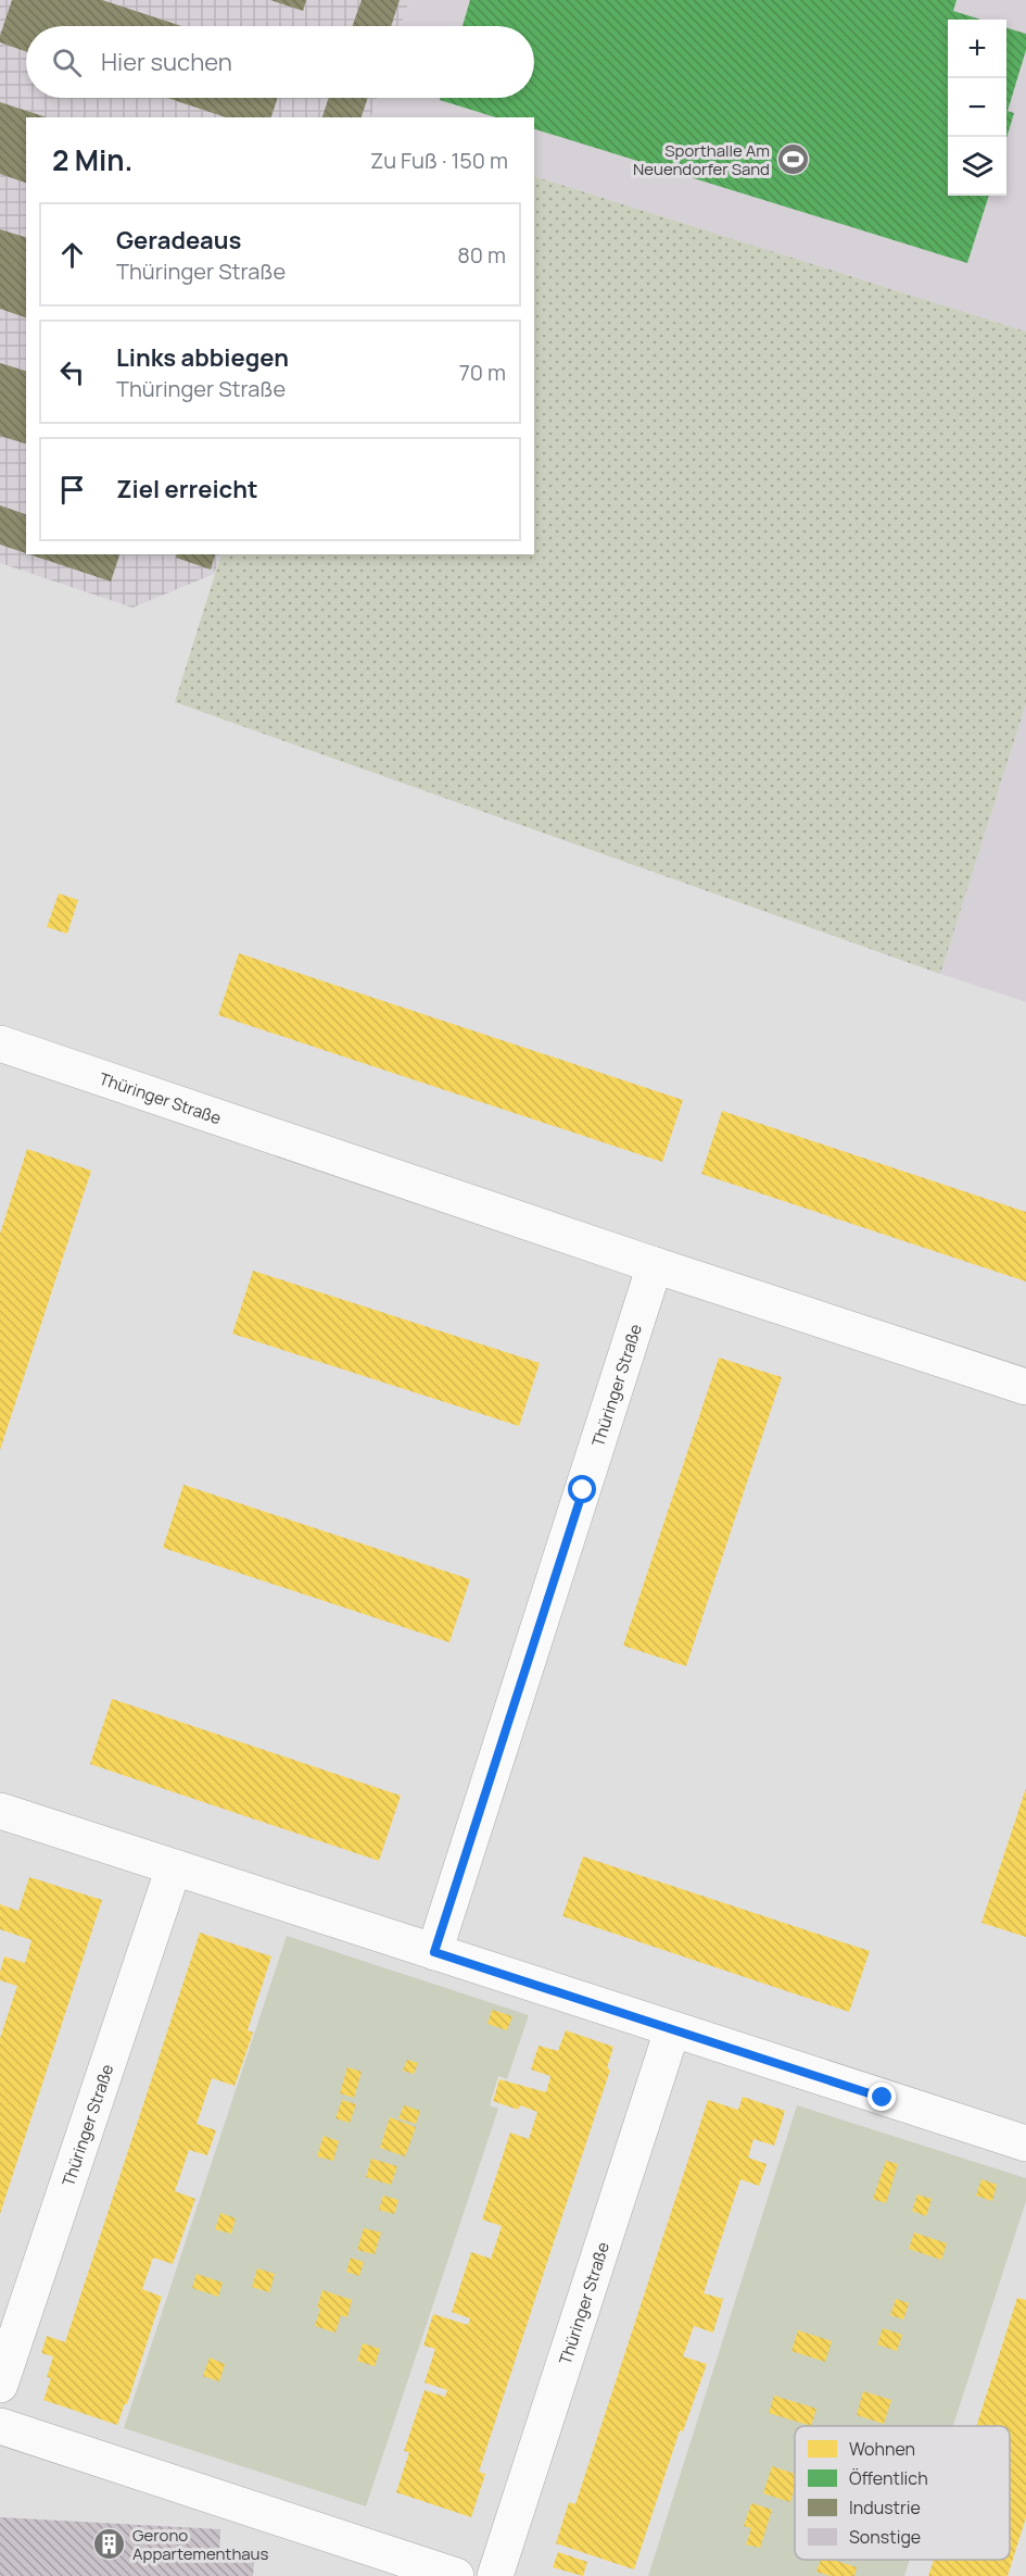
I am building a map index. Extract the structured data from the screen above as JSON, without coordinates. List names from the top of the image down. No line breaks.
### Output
{"streets":{"street":["Thüringer Straße"]},"places":{"sports":["Sporthalle Am Neuendorfer Sand"],"building":["Gerono Appartementhaus"]},"legend":["Wohnen","Öffentlich","Industrie","Sonstige"],"page":{"map_buttons":["+","−"],"search":"Hier suchen","heading":["2 Min.","Zu Fuß · 150 m"],"list":[["Geradeaus","Thüringer Straße","80 m"],["Links abbiegen","Thüringer Straße","70 m"],"Ziel erreicht"]}}
